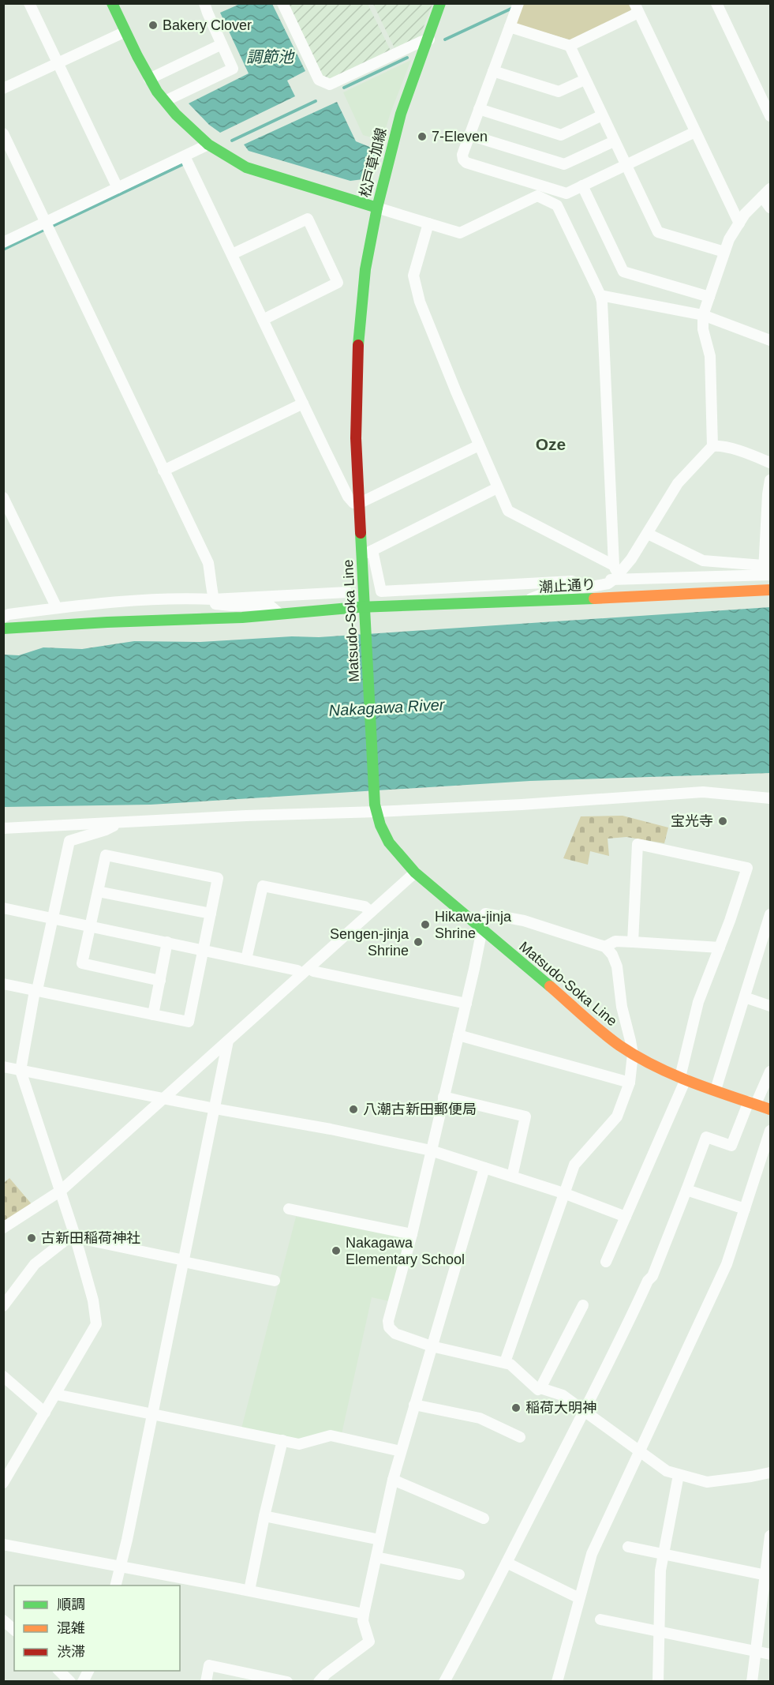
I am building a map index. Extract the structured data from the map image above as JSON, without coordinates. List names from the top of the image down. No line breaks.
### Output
{"streets":{"main road":["松戸草加線","潮止通り","Matsudo-Soka Line"]},"crossings":[["松戸草加線","Matsudo-Soka Line"],["潮止通り","Matsudo-Soka Line"]],"districts":["Oze"],"water":["調節池","Nakagawa River"],"places":["Bakery Clover","7-Eleven","宝光寺","Hikawa-jinja Shrine","Sengen-jinja Shrine","八潮古新田郵便局","古新田稲荷神社","Nakagawa Elementary School","稲荷大明神"],"legend":["順調","混雑","渋滞"]}
